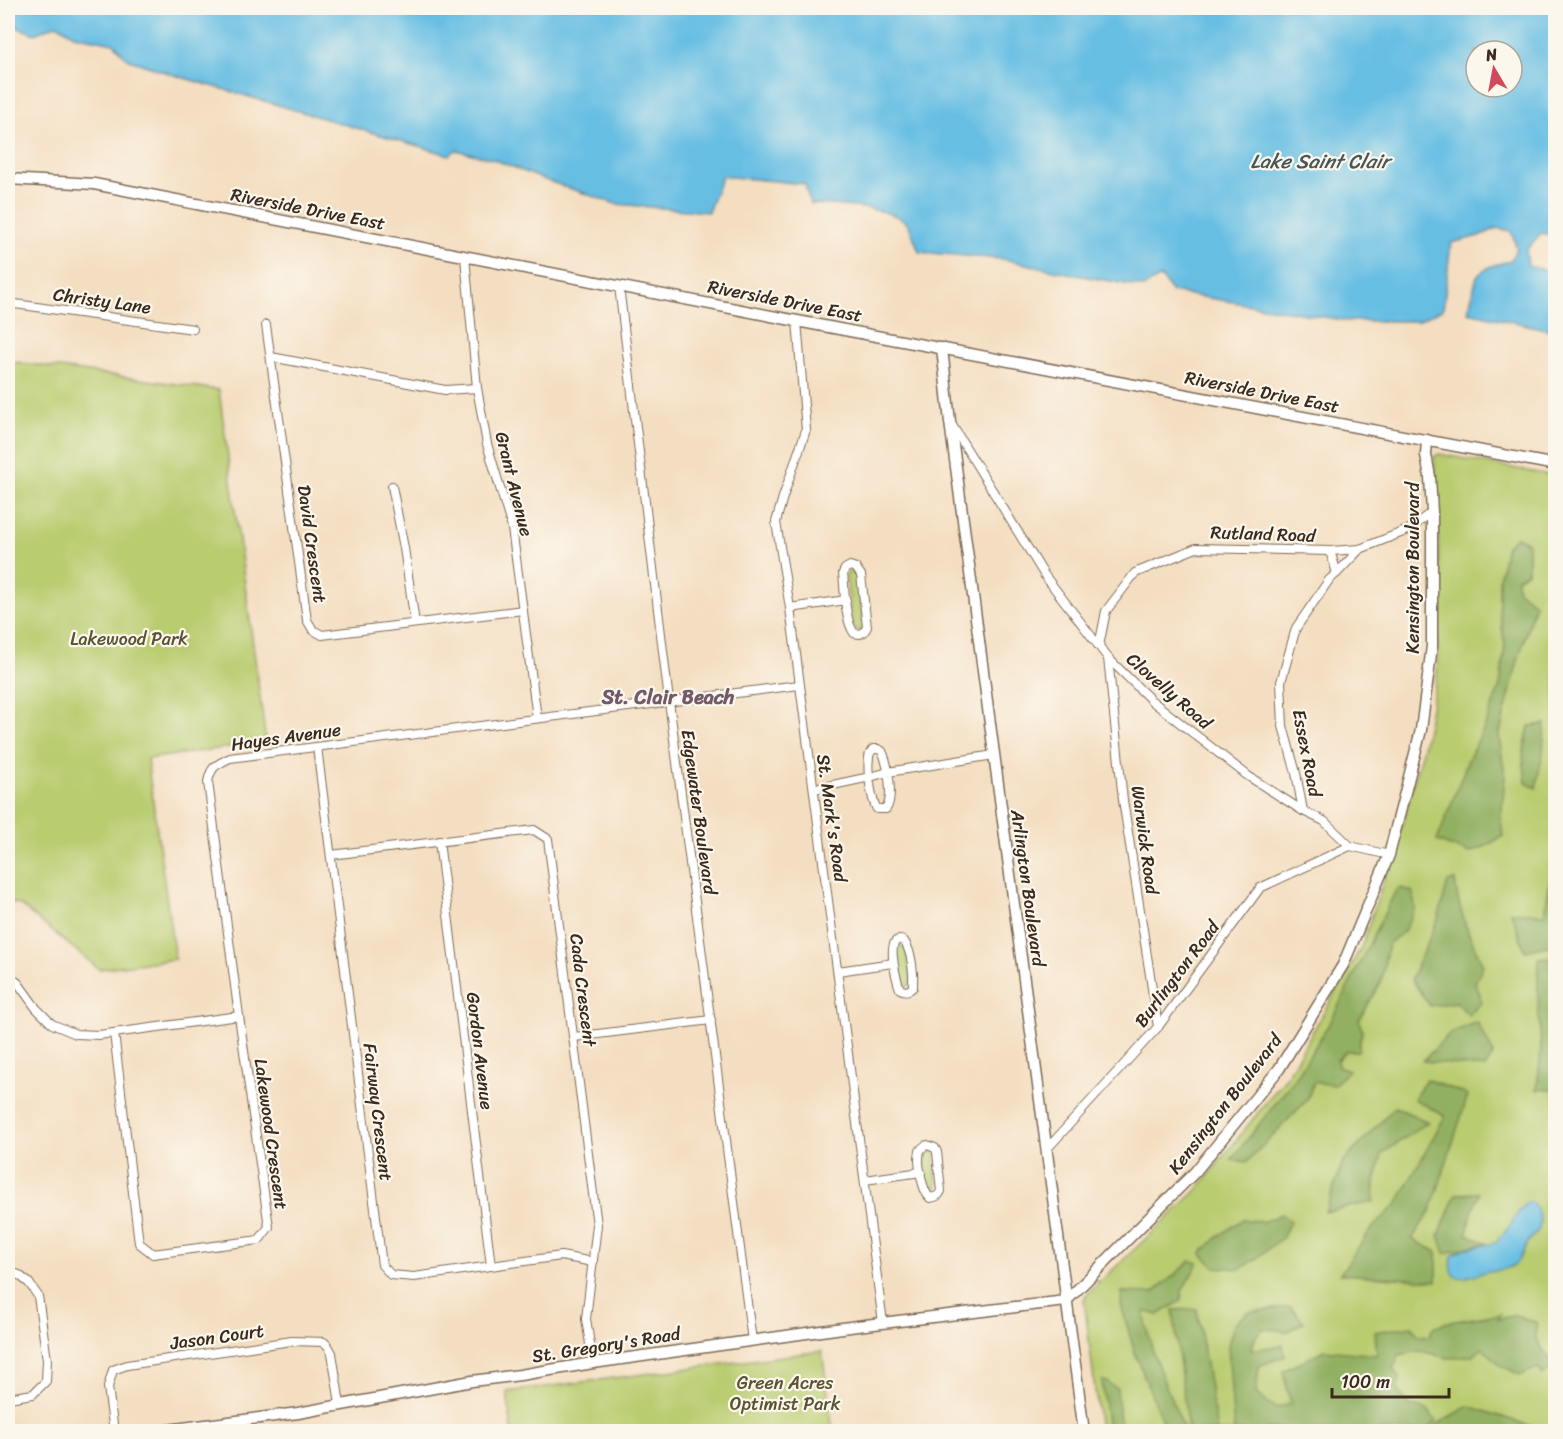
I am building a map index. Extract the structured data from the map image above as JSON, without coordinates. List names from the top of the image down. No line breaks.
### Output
{"streets":{"street":["Riverside Drive East","Christy Lane","Grant Avenue","Rutland Road","David Crescent","Kensington Boulevard","Clovelly Road","Hayes Avenue","Essex Road","Edgewater Boulevard","St. Mark's Road","Warwick Road","Arlington Boulevard","Burlington Road","Cada Crescent","Gordon Avenue","Fairway Crescent","Lakewood Crescent","Jason Court","St. Gregory's Road"]},"crossings":[["Riverside Drive East","Grant Avenue"],["Riverside Drive East","Kensington Boulevard"],["Riverside Drive East","Edgewater Boulevard"],["Riverside Drive East","St. Mark's Road"],["Riverside Drive East","Arlington Boulevard"],["Grant Avenue","David Crescent"],["Grant Avenue","Hayes Avenue"],["Rutland Road","Kensington Boulevard"],["Rutland Road","Clovelly Road"],["Rutland Road","Essex Road"],["Kensington Boulevard","Arlington Boulevard"],["Kensington Boulevard","St. Gregory's Road"],["Clovelly Road","Essex Road"],["Clovelly Road","Warwick Road"],["Clovelly Road","Arlington Boulevard"],["Clovelly Road","Burlington Road"],["Hayes Avenue","Edgewater Boulevard"],["Hayes Avenue","St. Mark's Road"],["Hayes Avenue","Fairway Crescent"],["Hayes Avenue","Lakewood Crescent"],["Edgewater Boulevard","St. Gregory's Road"],["St. Mark's Road","St. Gregory's Road"],["Warwick Road","Burlington Road"],["Arlington Boulevard","Burlington Road"],["Arlington Boulevard","St. Gregory's Road"],["Cada Crescent","Gordon Avenue"],["Cada Crescent","Fairway Crescent"],["Cada Crescent","St. Gregory's Road"],["Gordon Avenue","Fairway Crescent"],["Jason Court","St. Gregory's Road"]],"districts":["St. Clair Beach"],"water":["Lake Saint Clair"],"parks":["Lakewood Park","Green Acres Optimist Park"],"scale_bar":"100 m","north":"top"}
